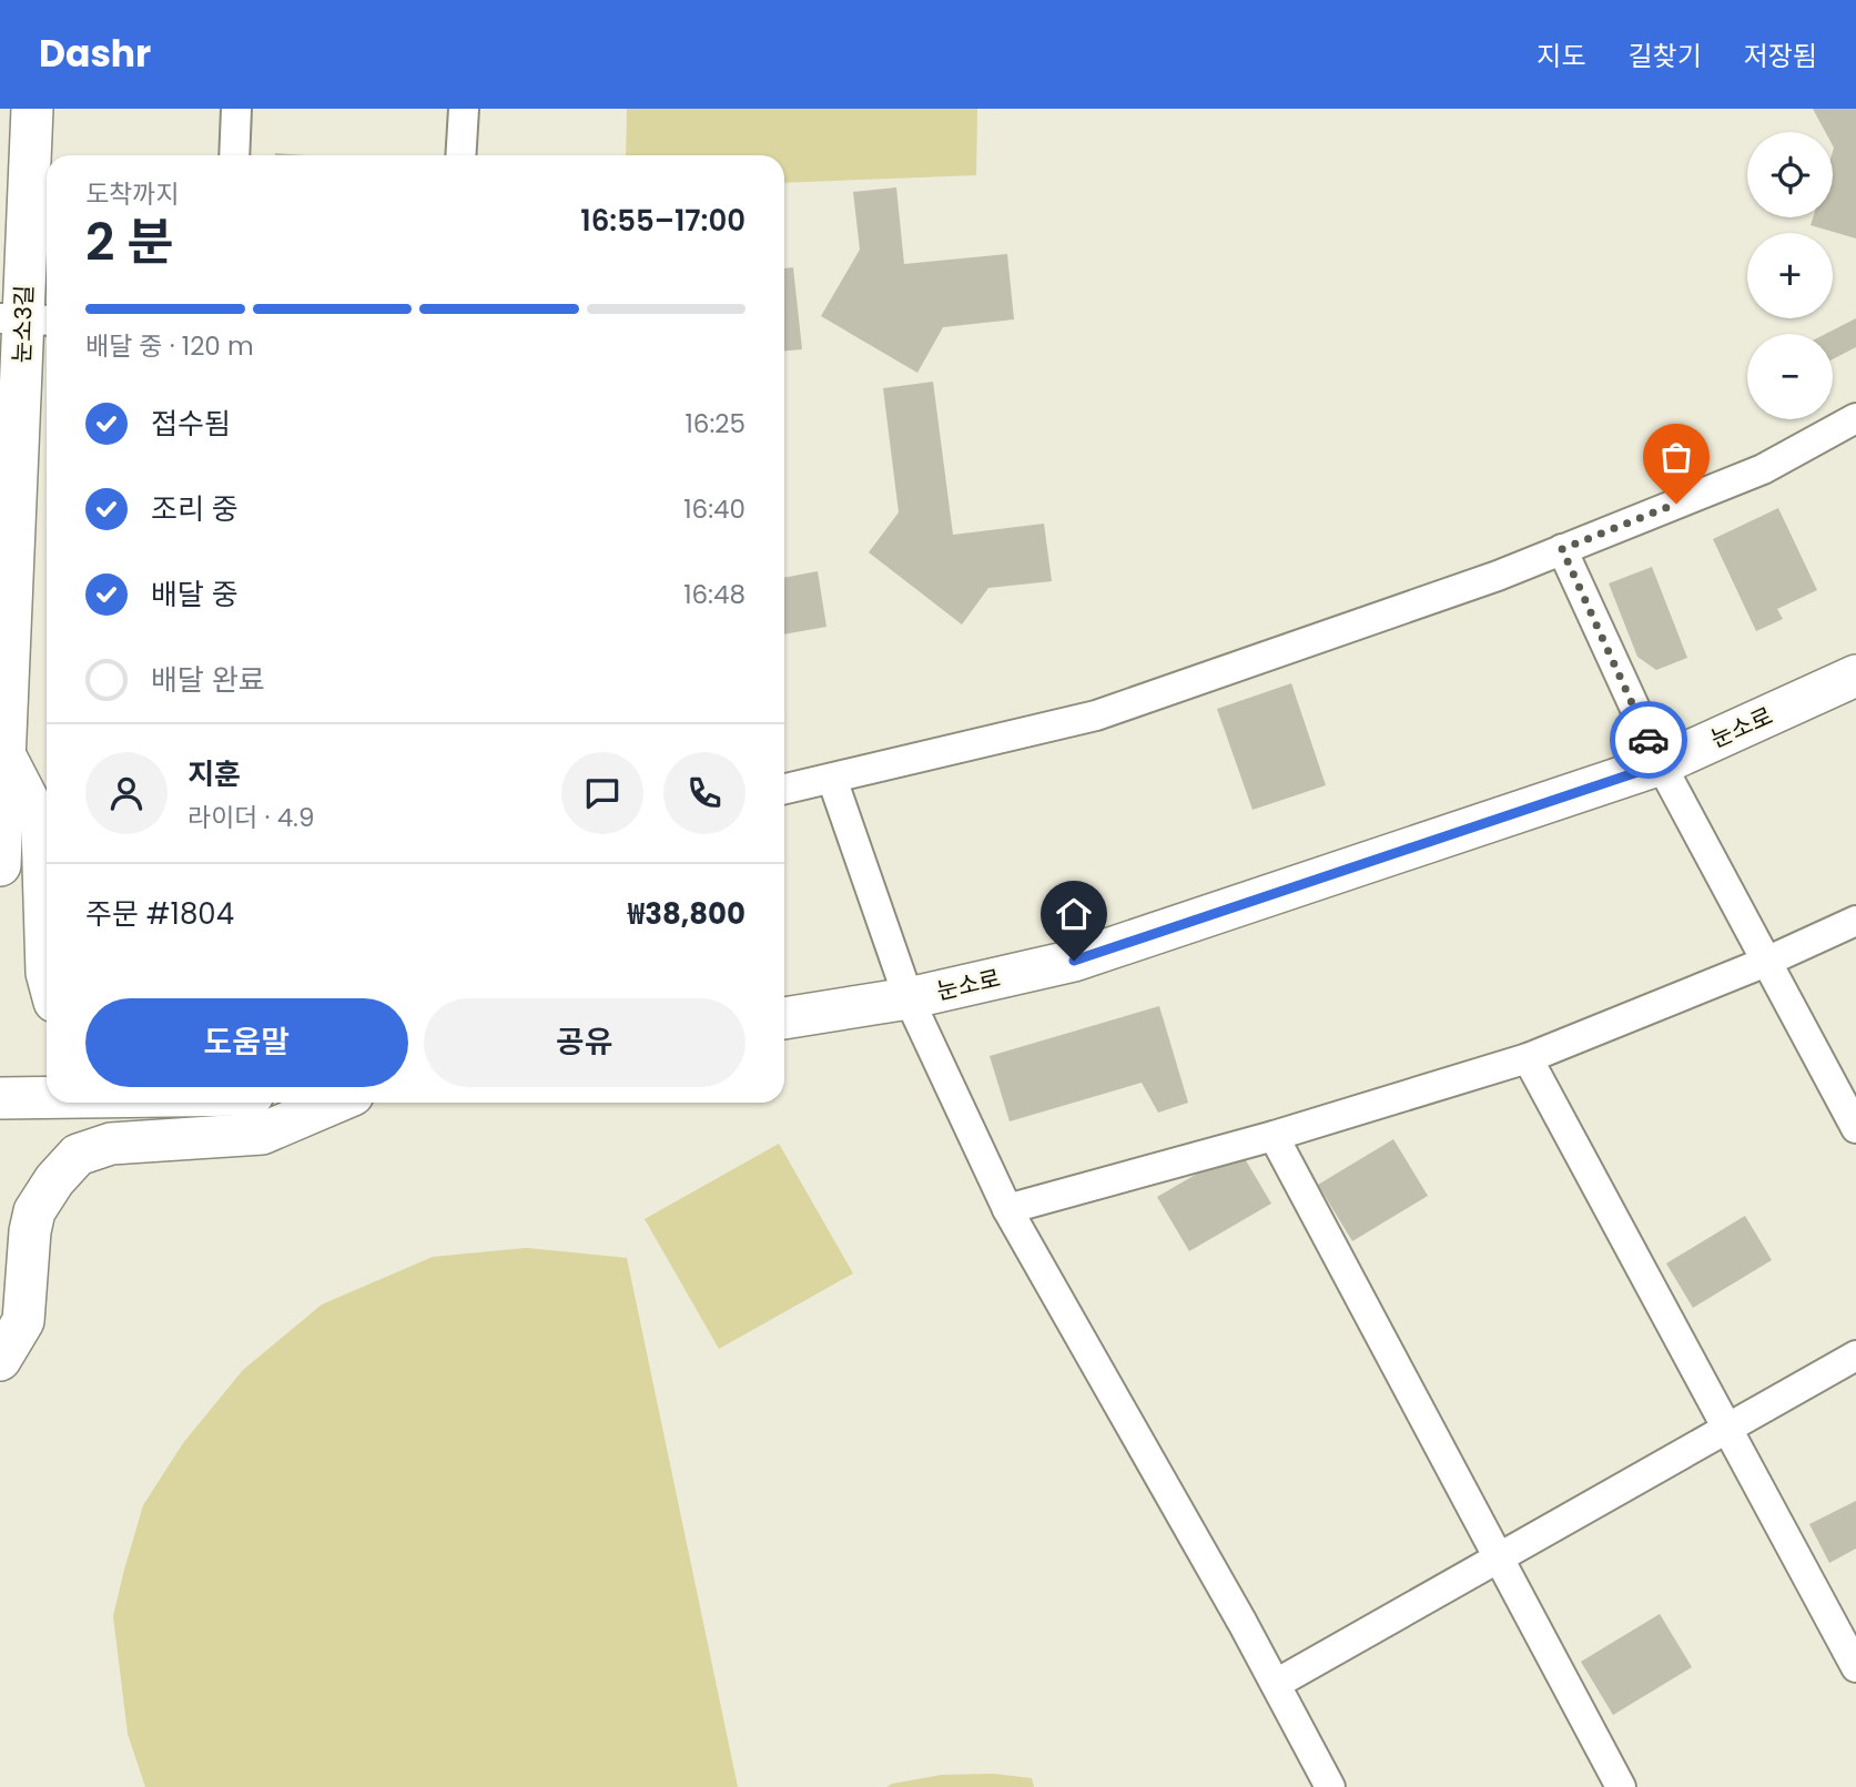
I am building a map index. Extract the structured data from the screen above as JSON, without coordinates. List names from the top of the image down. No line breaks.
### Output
{"streets":{"street":["눈소3길","눈소로"]},"page":{"header":"Dashr","nav":["지도","길찾기","저장됨"],"map_buttons":["+","−"],"heading":["2 분","도착까지","16:55–17:00"],"panel":["지훈","라이더 · 4.9","주문 #1804","₩38,800"],"bar":"배달 중 · 120 m","list":[["접수됨","16:25"],["조리 중","16:40"],["배달 중","16:48"],"배달 완료"],"buttons":["도움말","공유"]}}
